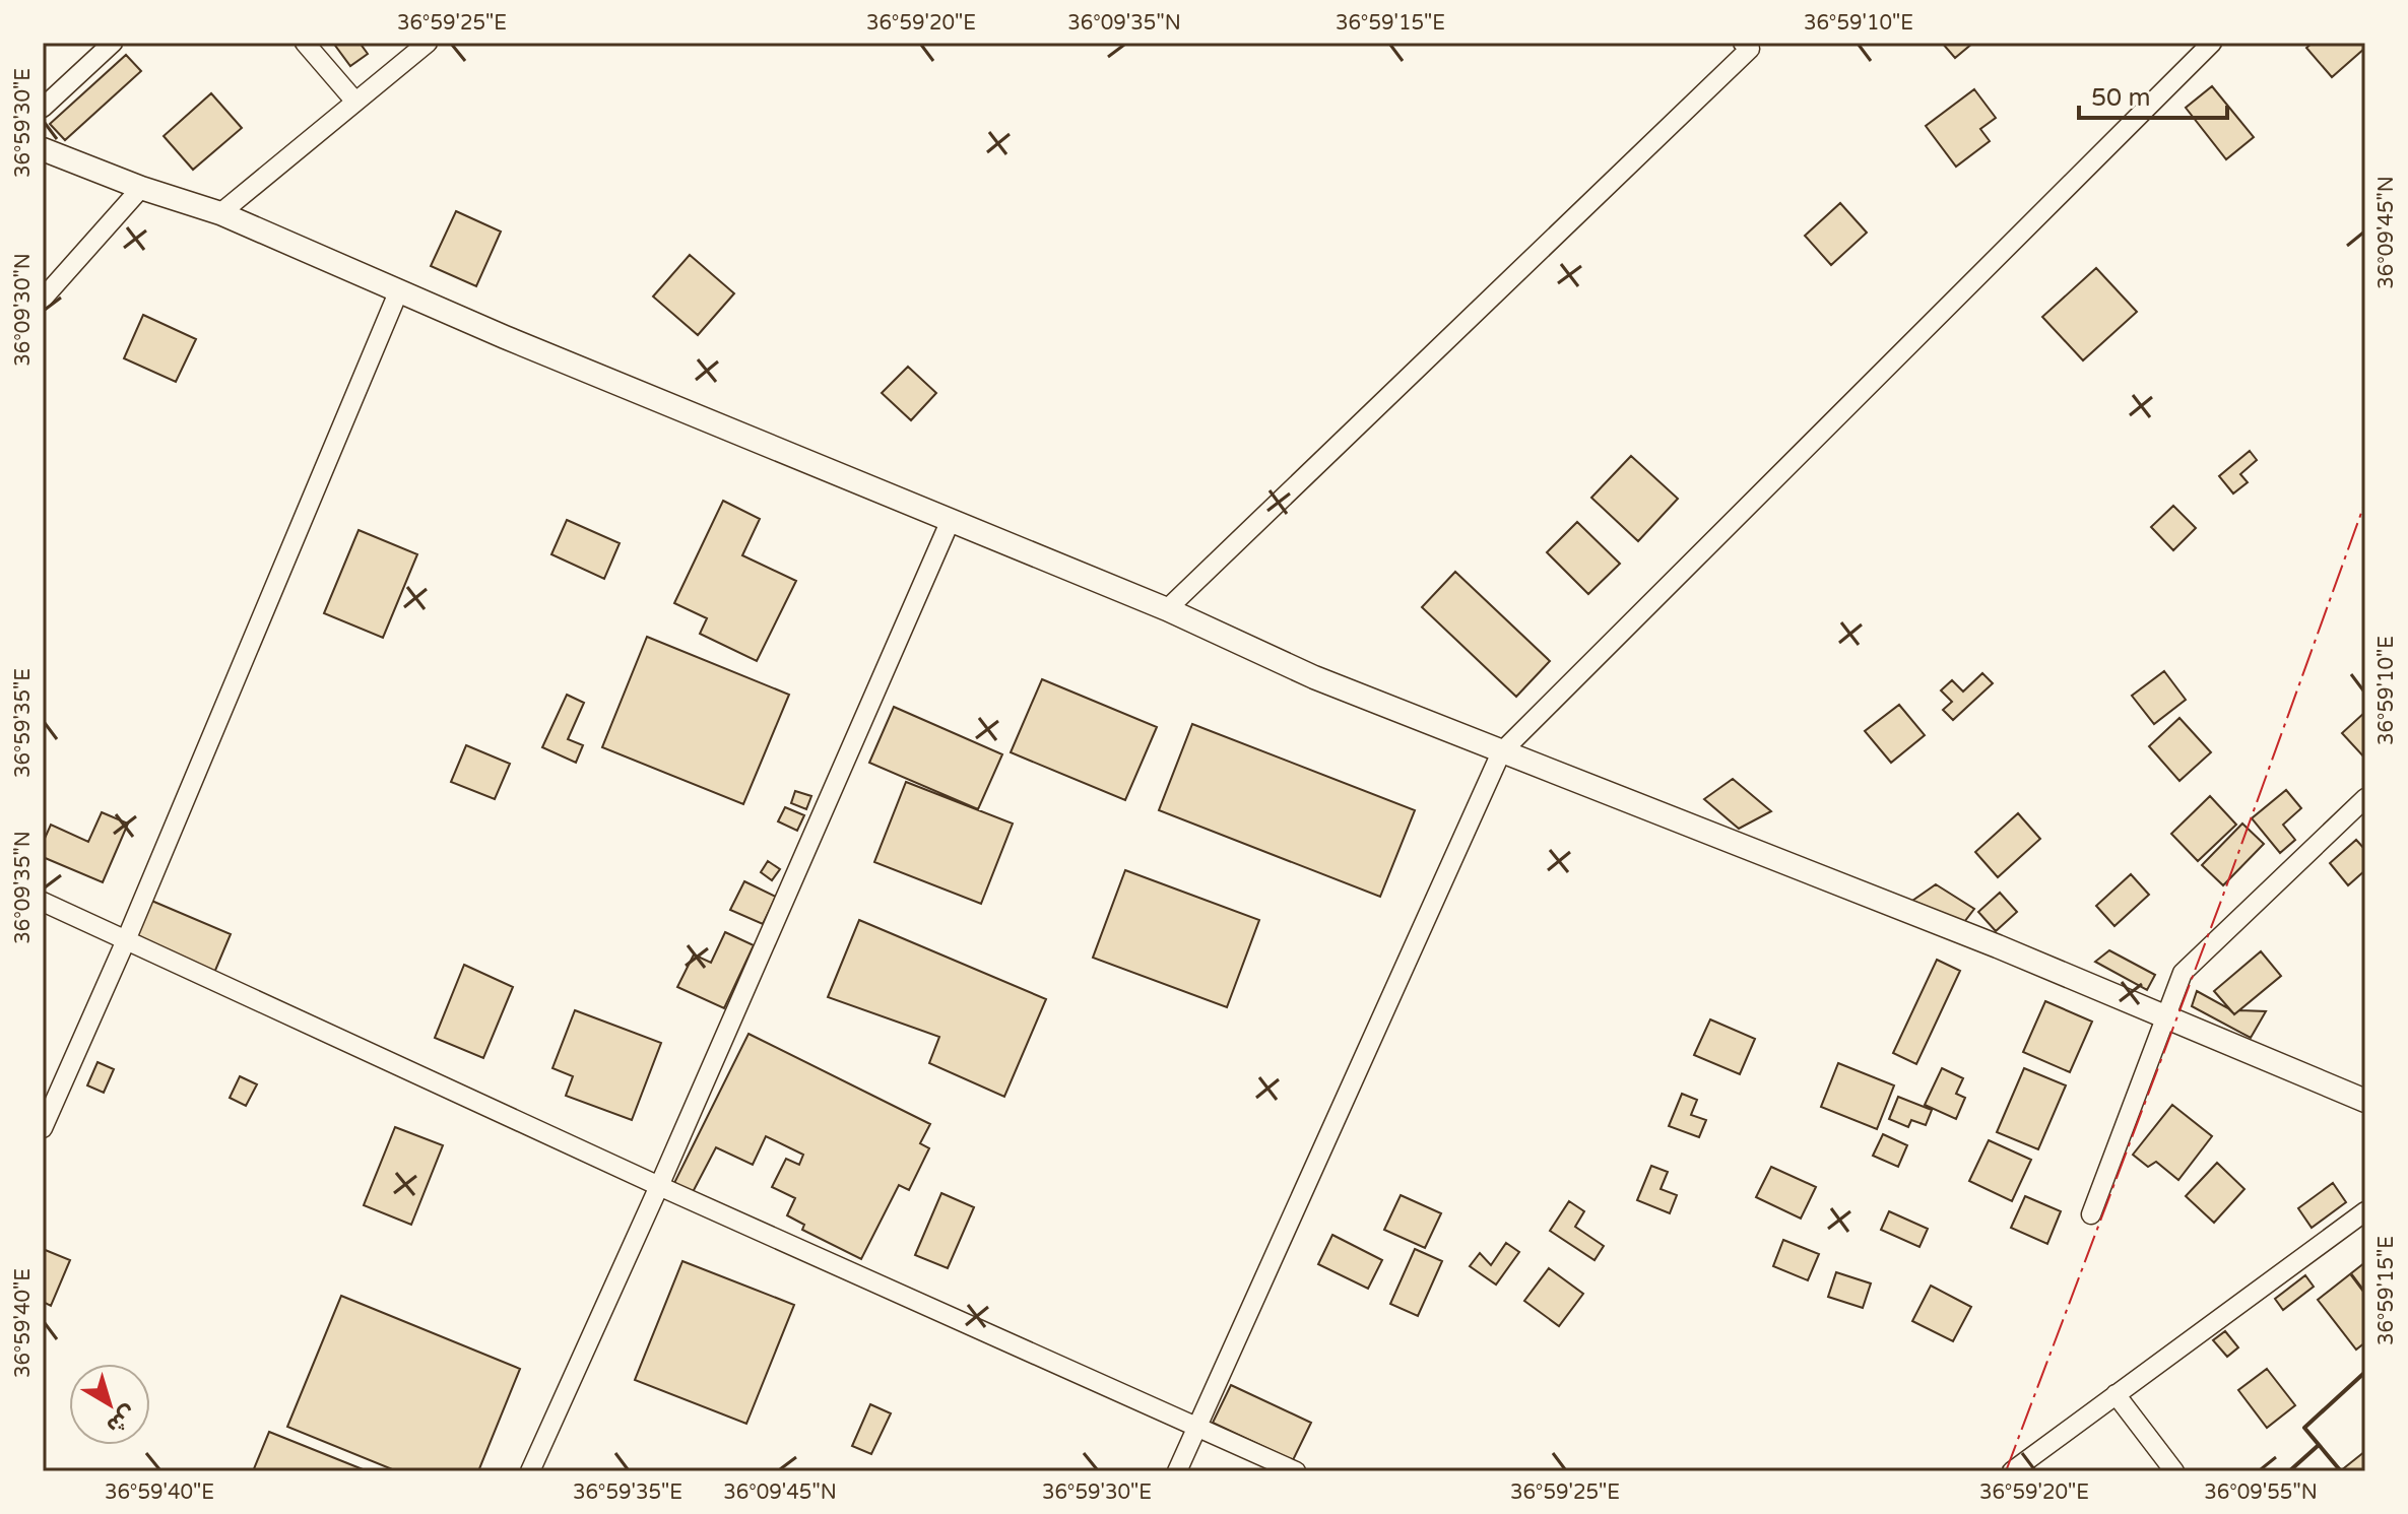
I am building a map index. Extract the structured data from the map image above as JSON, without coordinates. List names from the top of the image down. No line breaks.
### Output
{"scale_bar":"50 m","north":"bottom right","coordinates":["36°59'25\"E","36°59'20\"E","36°09'35\"N","36°59'15\"E","36°59'10\"E","36°59'30\"E","36°09'45\"N","36°09'30\"N","36°59'35\"E","36°59'40\"E","36°09'55\"N"]}
